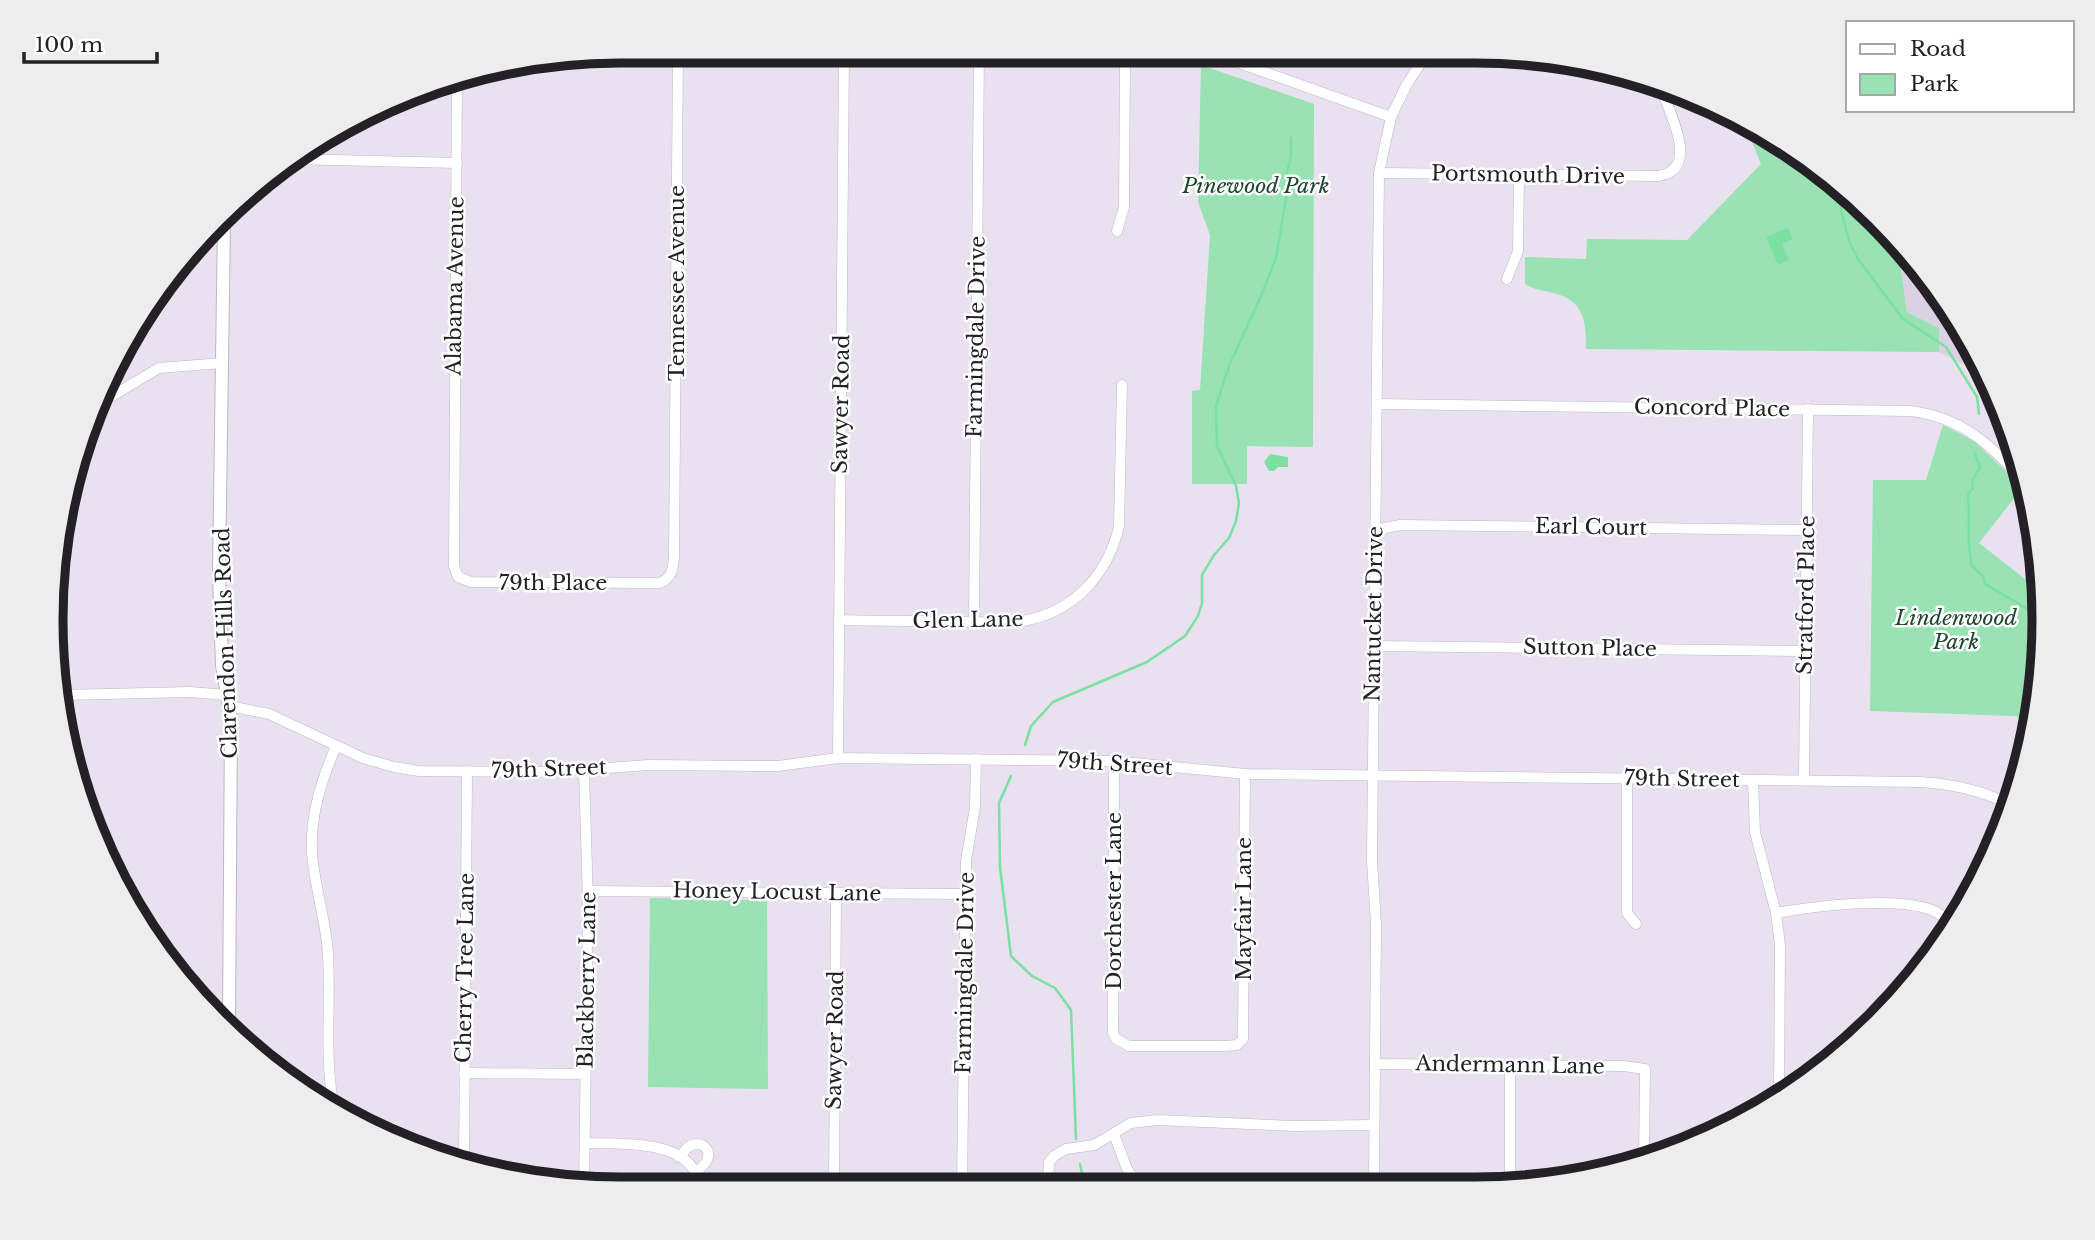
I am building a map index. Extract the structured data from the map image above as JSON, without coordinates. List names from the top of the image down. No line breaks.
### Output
{"streets":{"street":["Portsmouth Drive","Tennessee Avenue","Alabama Avenue","Farmingdale Drive","Sawyer Road","Concord Place","Earl Court","79th Place","Stratford Place","Nantucket Drive","Glen Lane","Clarendon Hills Road","Sutton Place","79th Street","Honey Locust Lane","Dorchester Lane","Mayfair Lane","Cherry Tree Lane","Blackberry Lane","Andermann Lane"]},"crossings":[["Portsmouth Drive","Nantucket Drive"],["Tennessee Avenue","79th Place"],["Alabama Avenue","79th Place"],["Farmingdale Drive","Glen Lane"],["Farmingdale Drive","79th Street"],["Farmingdale Drive","Honey Locust Lane"],["Sawyer Road","Glen Lane"],["Sawyer Road","79th Street"],["Sawyer Road","Honey Locust Lane"],["Concord Place","Stratford Place"],["Concord Place","Nantucket Drive"],["Earl Court","Stratford Place"],["Earl Court","Nantucket Drive"],["Stratford Place","Sutton Place"],["Stratford Place","79th Street"],["Nantucket Drive","Sutton Place"],["Nantucket Drive","79th Street"],["Nantucket Drive","Andermann Lane"],["Clarendon Hills Road","79th Street"],["79th Street","Dorchester Lane"],["79th Street","Mayfair Lane"],["79th Street","Cherry Tree Lane"],["79th Street","Blackberry Lane"],["Honey Locust Lane","Blackberry Lane"],["Dorchester Lane","Mayfair Lane"]],"parks":["Pinewood Park","Lindenwood Park"],"legend":["Road","Park"],"scale_bar":"100 m"}
